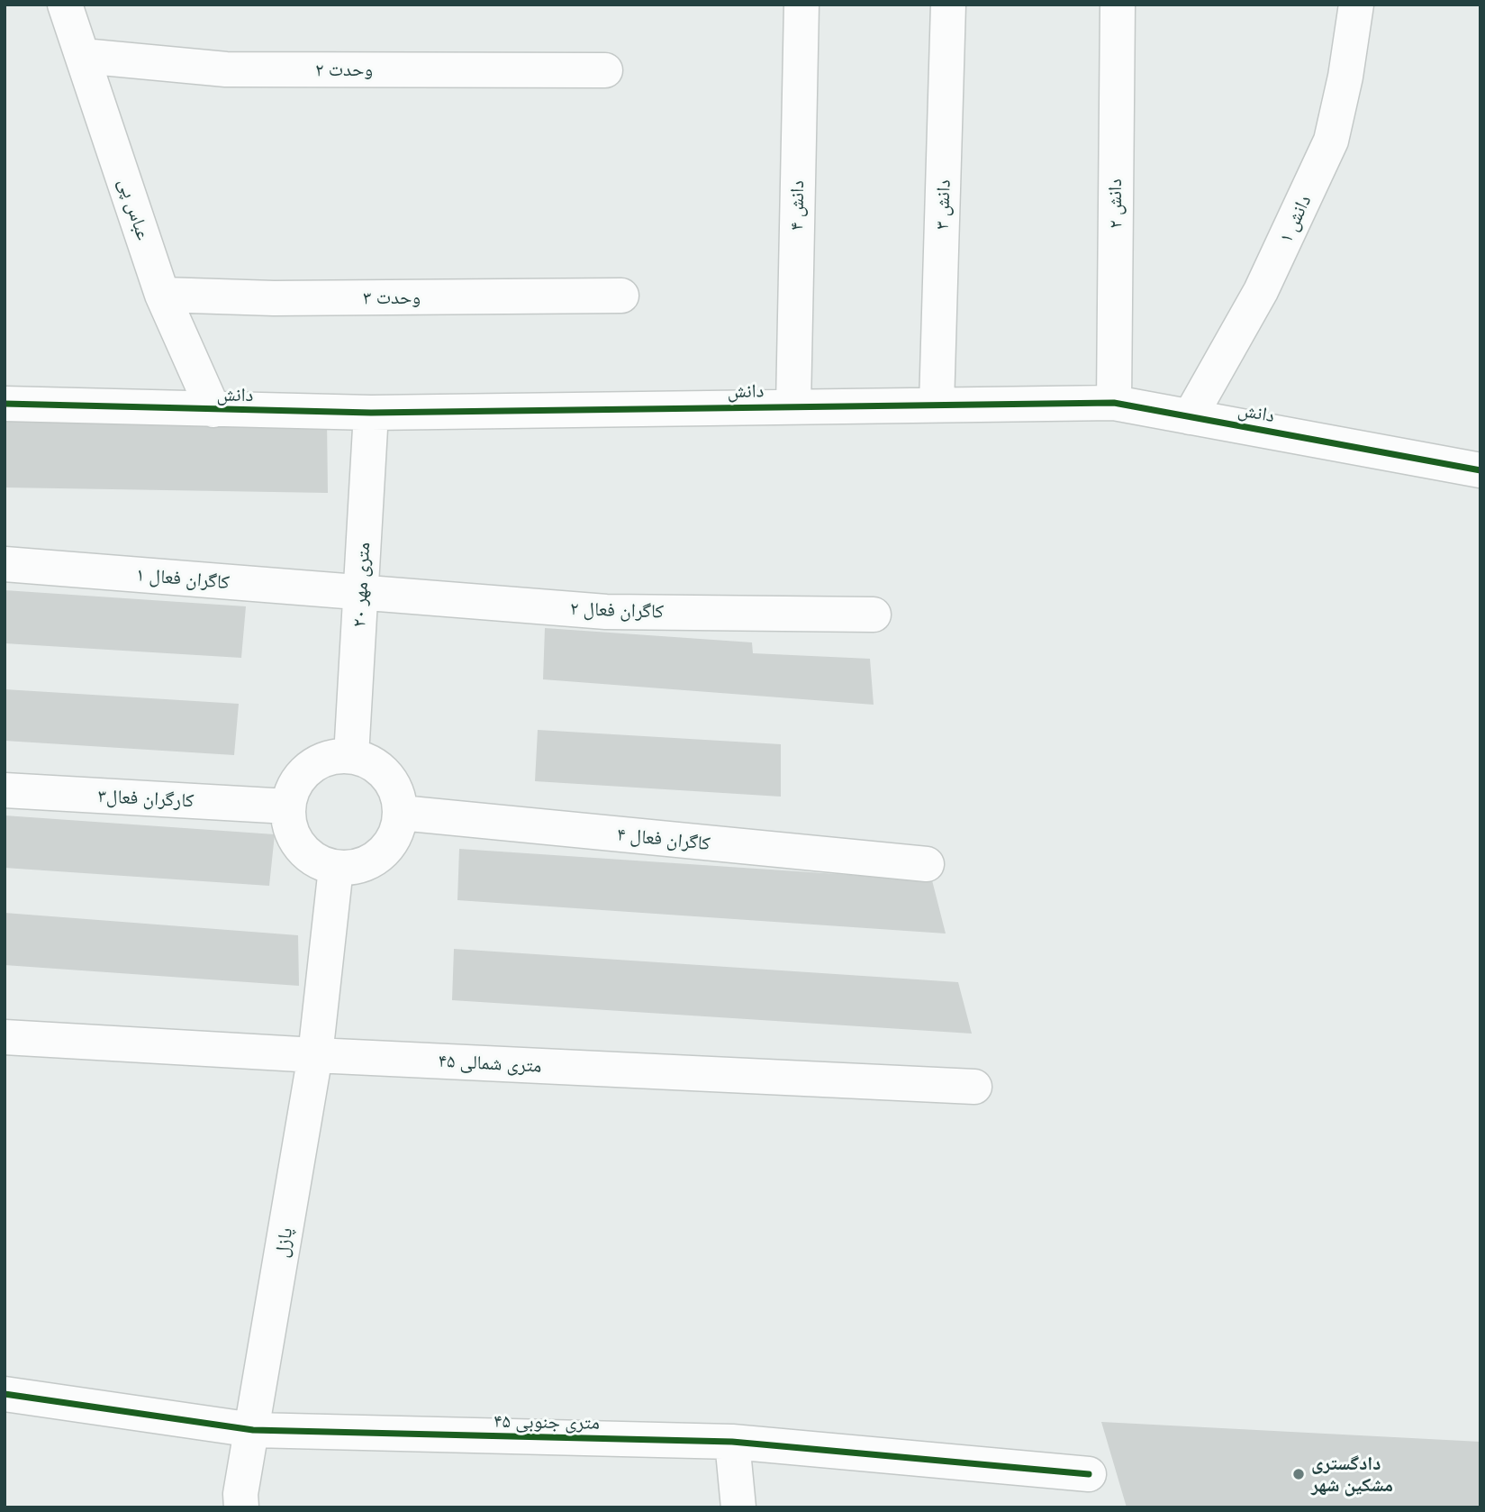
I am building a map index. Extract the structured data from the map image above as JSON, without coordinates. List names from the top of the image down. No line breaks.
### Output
{"streets":{"street":["وحدت ۲","دانش ۲","دانش ۳","دانش ۴","عباس پی","دانش ۱","وحدت ۳","دانش","کاگران فعال ۱","۲۰ متری مهر","کاگران فعال ۲","کارگران فعال۳","کاگران فعال ۴","۴۵ متری شمالی","پازل","۴۵ متری جنوبی"]},"crossings":[["وحدت ۲","عباس پی"],["دانش ۲","دانش"],["دانش ۳","دانش"],["دانش ۴","دانش"],["عباس پی","وحدت ۳"],["عباس پی","دانش"],["دانش ۱","دانش"],["دانش","۲۰ متری مهر"],["کاگران فعال ۱","۲۰ متری مهر"],["کاگران فعال ۱","کاگران فعال ۲"],["۲۰ متری مهر","کاگران فعال ۲"],["۲۰ متری مهر","کارگران فعال۳"],["۲۰ متری مهر","کاگران فعال ۴"],["کارگران فعال۳","کاگران فعال ۴"],["۴۵ متری شمالی","پازل"],["پازل","۴۵ متری جنوبی"]],"places":["دادگستری مشکین شهر"]}
